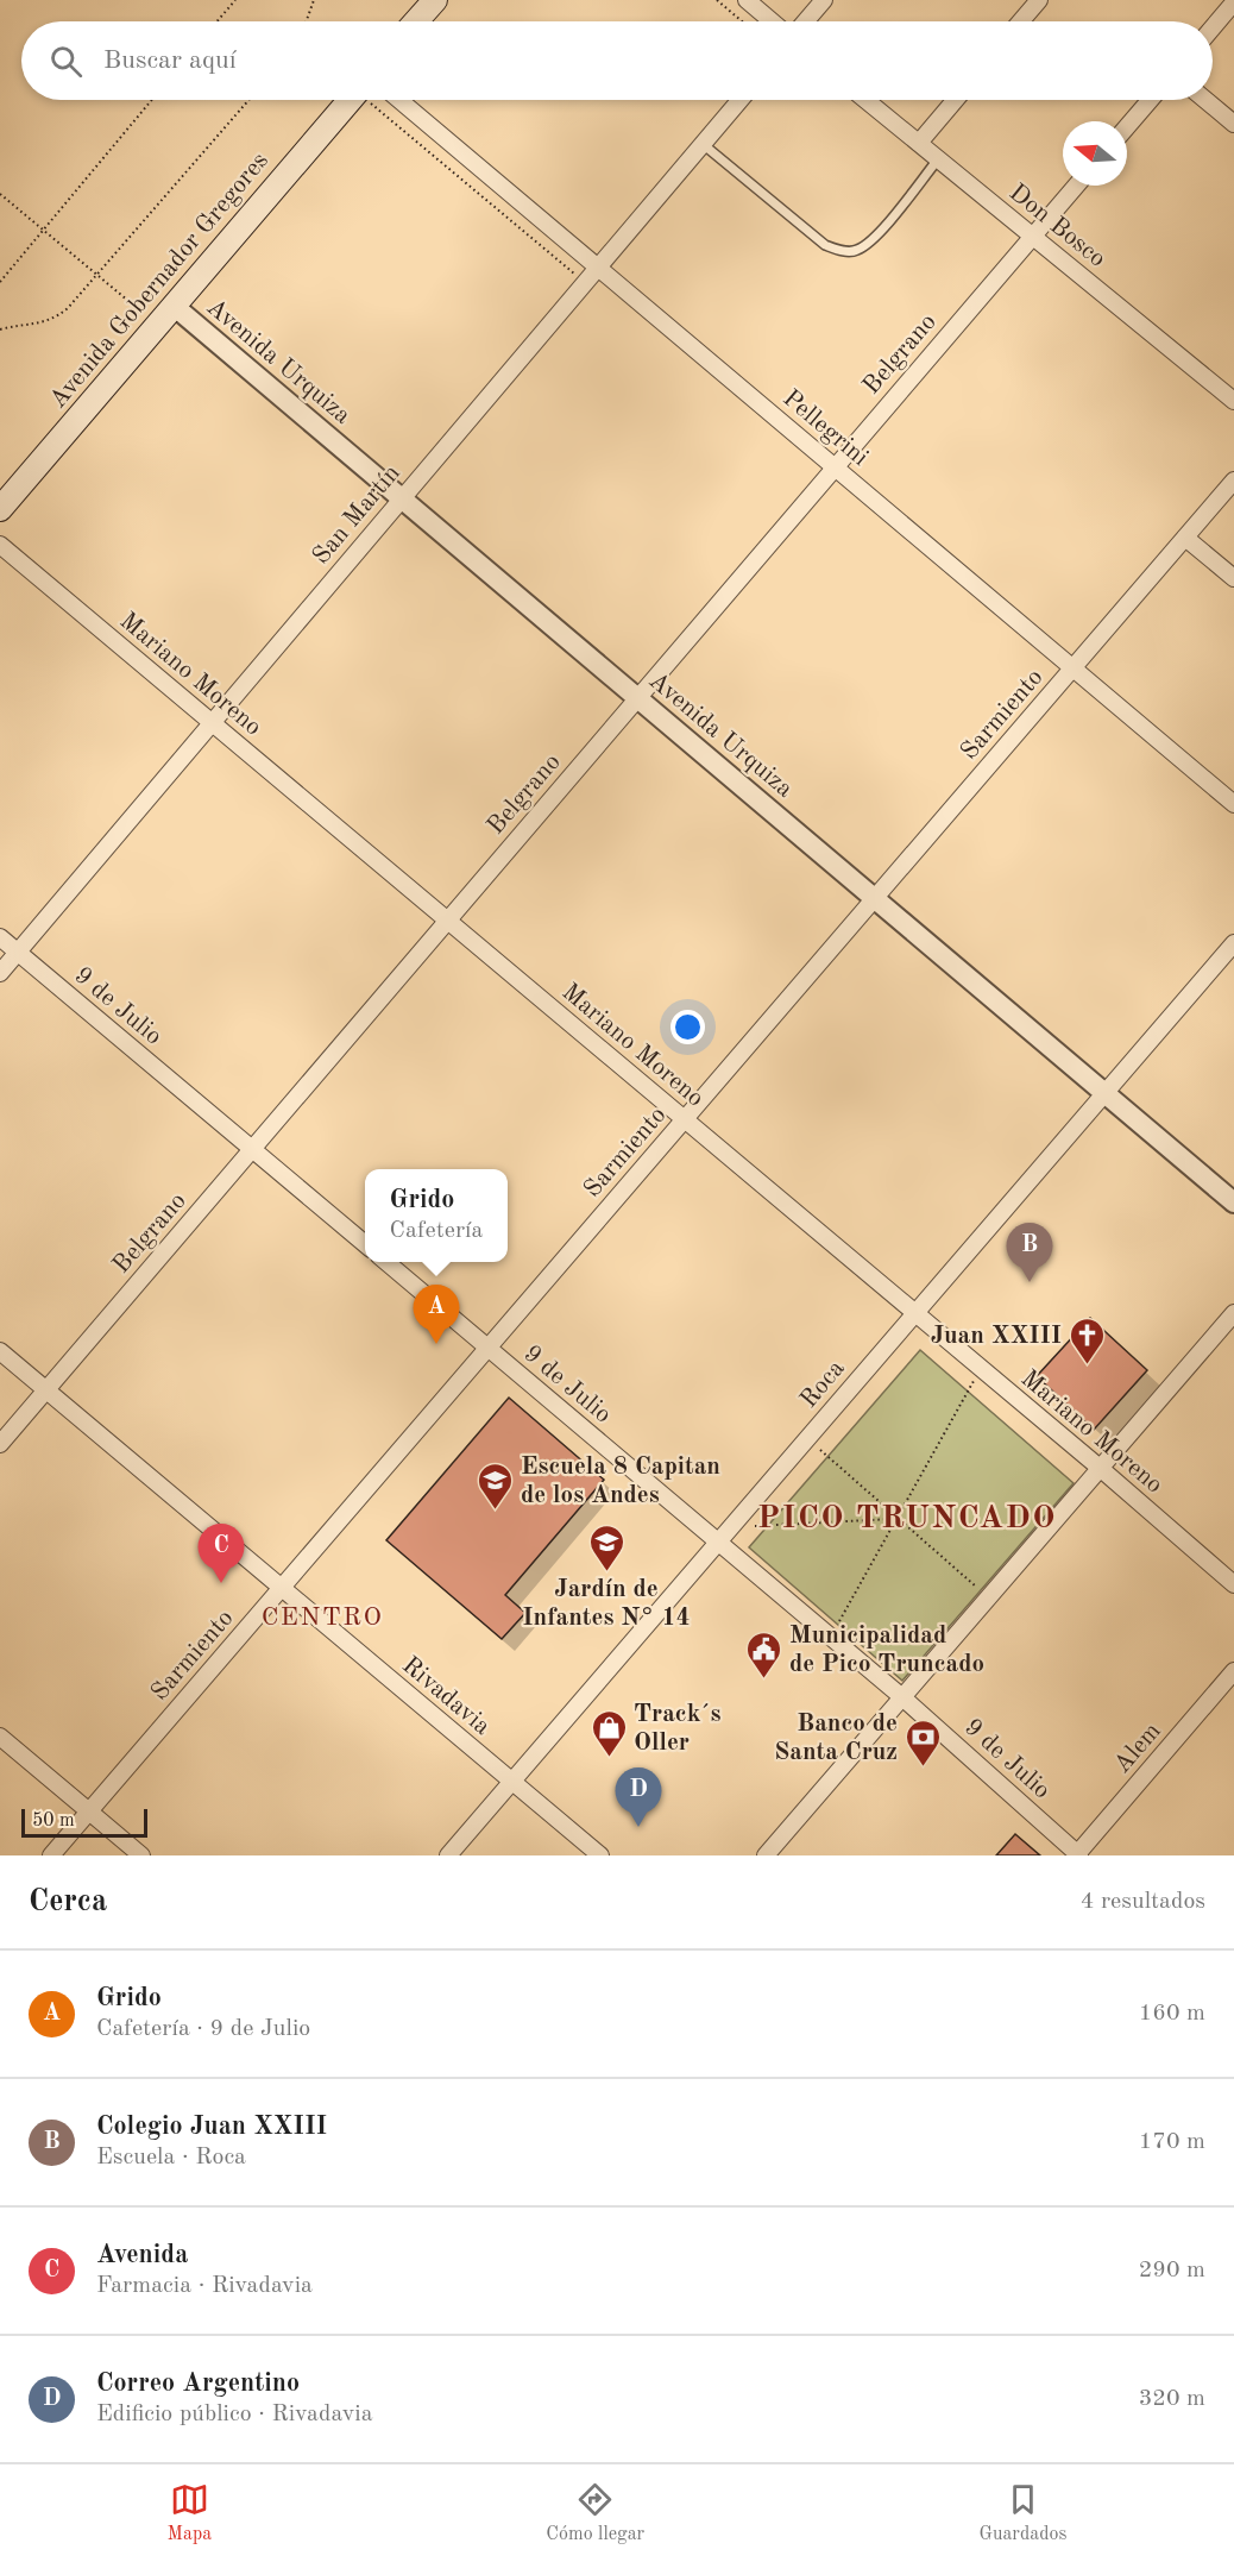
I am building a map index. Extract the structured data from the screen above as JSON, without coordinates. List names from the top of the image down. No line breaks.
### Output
{"streets":{"main road":["Avenida Gobernador Gregores"],"street":["Don Bosco","Belgrano","Avenida Urquiza","Pellegrini","San Martín","Mariano Moreno","Sarmiento","9 de Julio","Roca","Rivadavia","Alem"]},"crossings":[["Don Bosco","Belgrano"],["Avenida Gobernador Gregores","Avenida Urquiza"],["Belgrano","Avenida Urquiza"],["Belgrano","Pellegrini"],["Belgrano","Mariano Moreno"],["Belgrano","9 de Julio"],["Belgrano","Rivadavia"],["Avenida Urquiza","San Martín"],["Avenida Urquiza","Sarmiento"],["Avenida Urquiza","Roca"],["Pellegrini","San Martín"],["Pellegrini","Sarmiento"],["San Martín","Mariano Moreno"],["San Martín","9 de Julio"],["Mariano Moreno","Sarmiento"],["Mariano Moreno","Roca"],["Sarmiento","9 de Julio"],["Sarmiento","Rivadavia"],["9 de Julio","Roca"],["9 de Julio","Alem"],["Roca","Rivadavia"]],"districts":["PICO TRUNCADO","CENTRO"],"places":{"church":["Juan XXIII"],"school or university":["Escuela 8 Capitan de los Andes","Jardín de Infantes N° 14"],"public building":["Municipalidad de Pico Truncado"],"shop":["Track´s Oller"],"bank":["Banco de Santa Cruz"]},"scale_bar":"50 m","north":"left","page":{"search":"Buscar aquí","popup":["Grido","Cafetería"],"pins":["B","A","C","D"],"scale":"50 m","heading":["Cerca","4 resultados"],"list":[{"mark":"A","name":"Grido","note":"Cafetería · 9 de Julio","value":"160 m"},{"mark":"B","name":"Colegio Juan XXIII","note":"Escuela · Roca","value":"170 m"},{"mark":"C","name":"Avenida","note":"Farmacia · Rivadavia","value":"290 m"},{"mark":"D","name":"Correo Argentino","note":"Edificio público · Rivadavia","value":"320 m"}],"nav":["Mapa","Cómo llegar","Guardados"]}}
